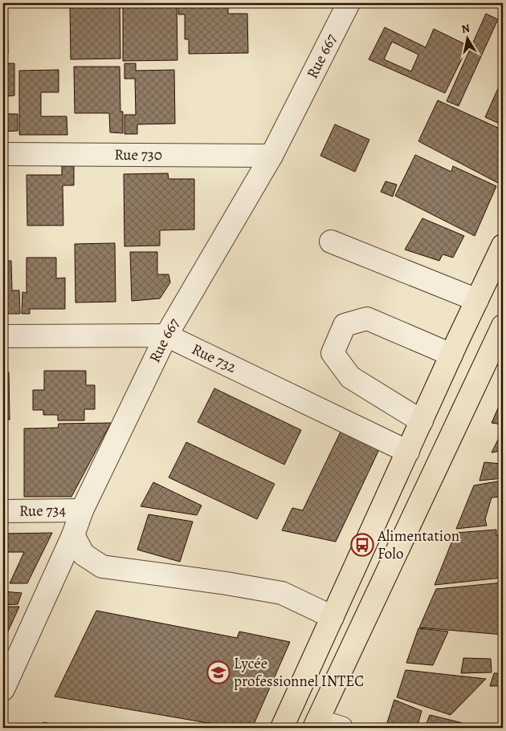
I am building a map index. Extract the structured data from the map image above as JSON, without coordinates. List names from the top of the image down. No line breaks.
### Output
{"streets":{"street":["Rue 667","Rue 730","Rue 732","Rue 734"]},"crossings":[["Rue 667","Rue 730"],["Rue 667","Rue 732"],["Rue 667","Rue 734"]],"places":{"bus stop":["Alimentation Folo"],"school or university":["Lycée professionnel INTEC"]},"north":"top"}
